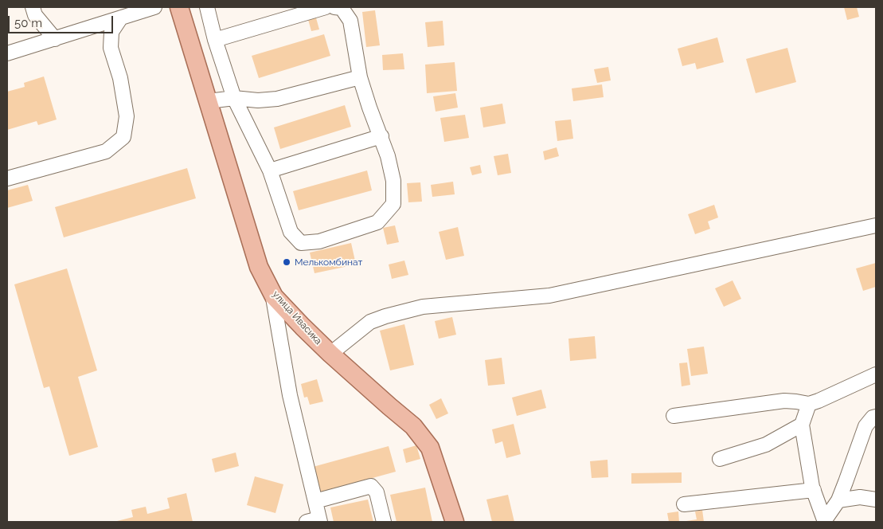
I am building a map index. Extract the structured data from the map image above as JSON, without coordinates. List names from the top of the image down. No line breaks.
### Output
{"streets":{"main road":["улица Ивасика"]},"places":["Мелькомбинат"],"scale_bar":"50 m"}
